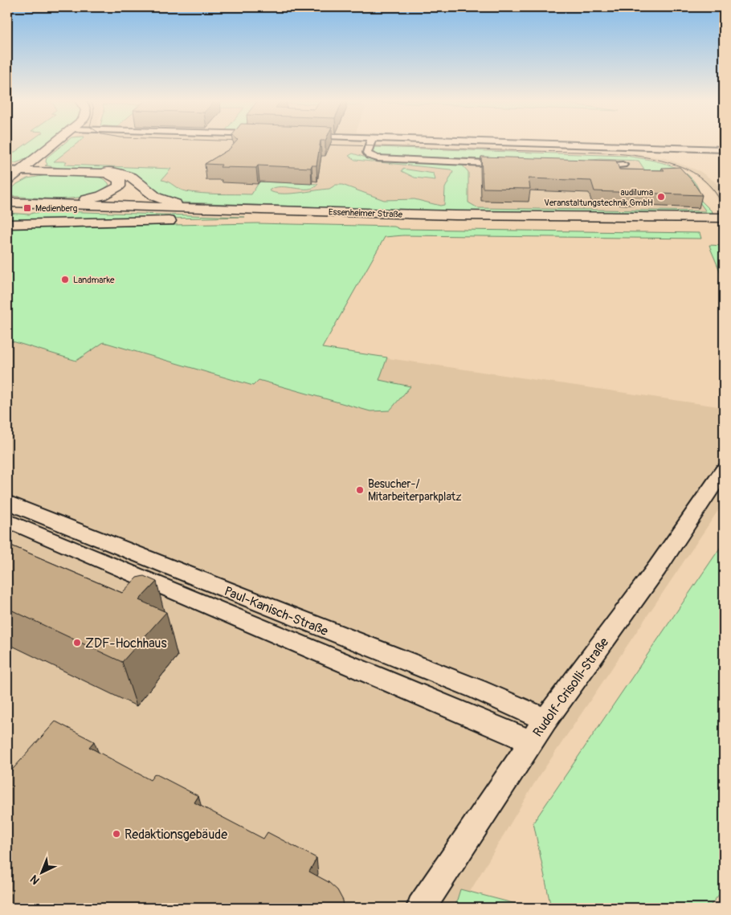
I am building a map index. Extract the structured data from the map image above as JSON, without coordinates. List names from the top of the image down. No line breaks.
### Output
{"streets":{"main road":["Essenheimer Straße"],"street":["Paul-Kanisch-Straße","Rudolf-Crisolli-Straße"]},"crossings":[["Paul-Kanisch-Straße","Rudolf-Crisolli-Straße"]],"places":{"other":["audiluma Veranstaltungstechnik GmbH","Landmarke","Besucher-/ Mitarbeiterparkplatz","ZDF-Hochhaus","Redaktionsgebäude"],"transit":["Medienberg"]},"north":"bottom left"}
